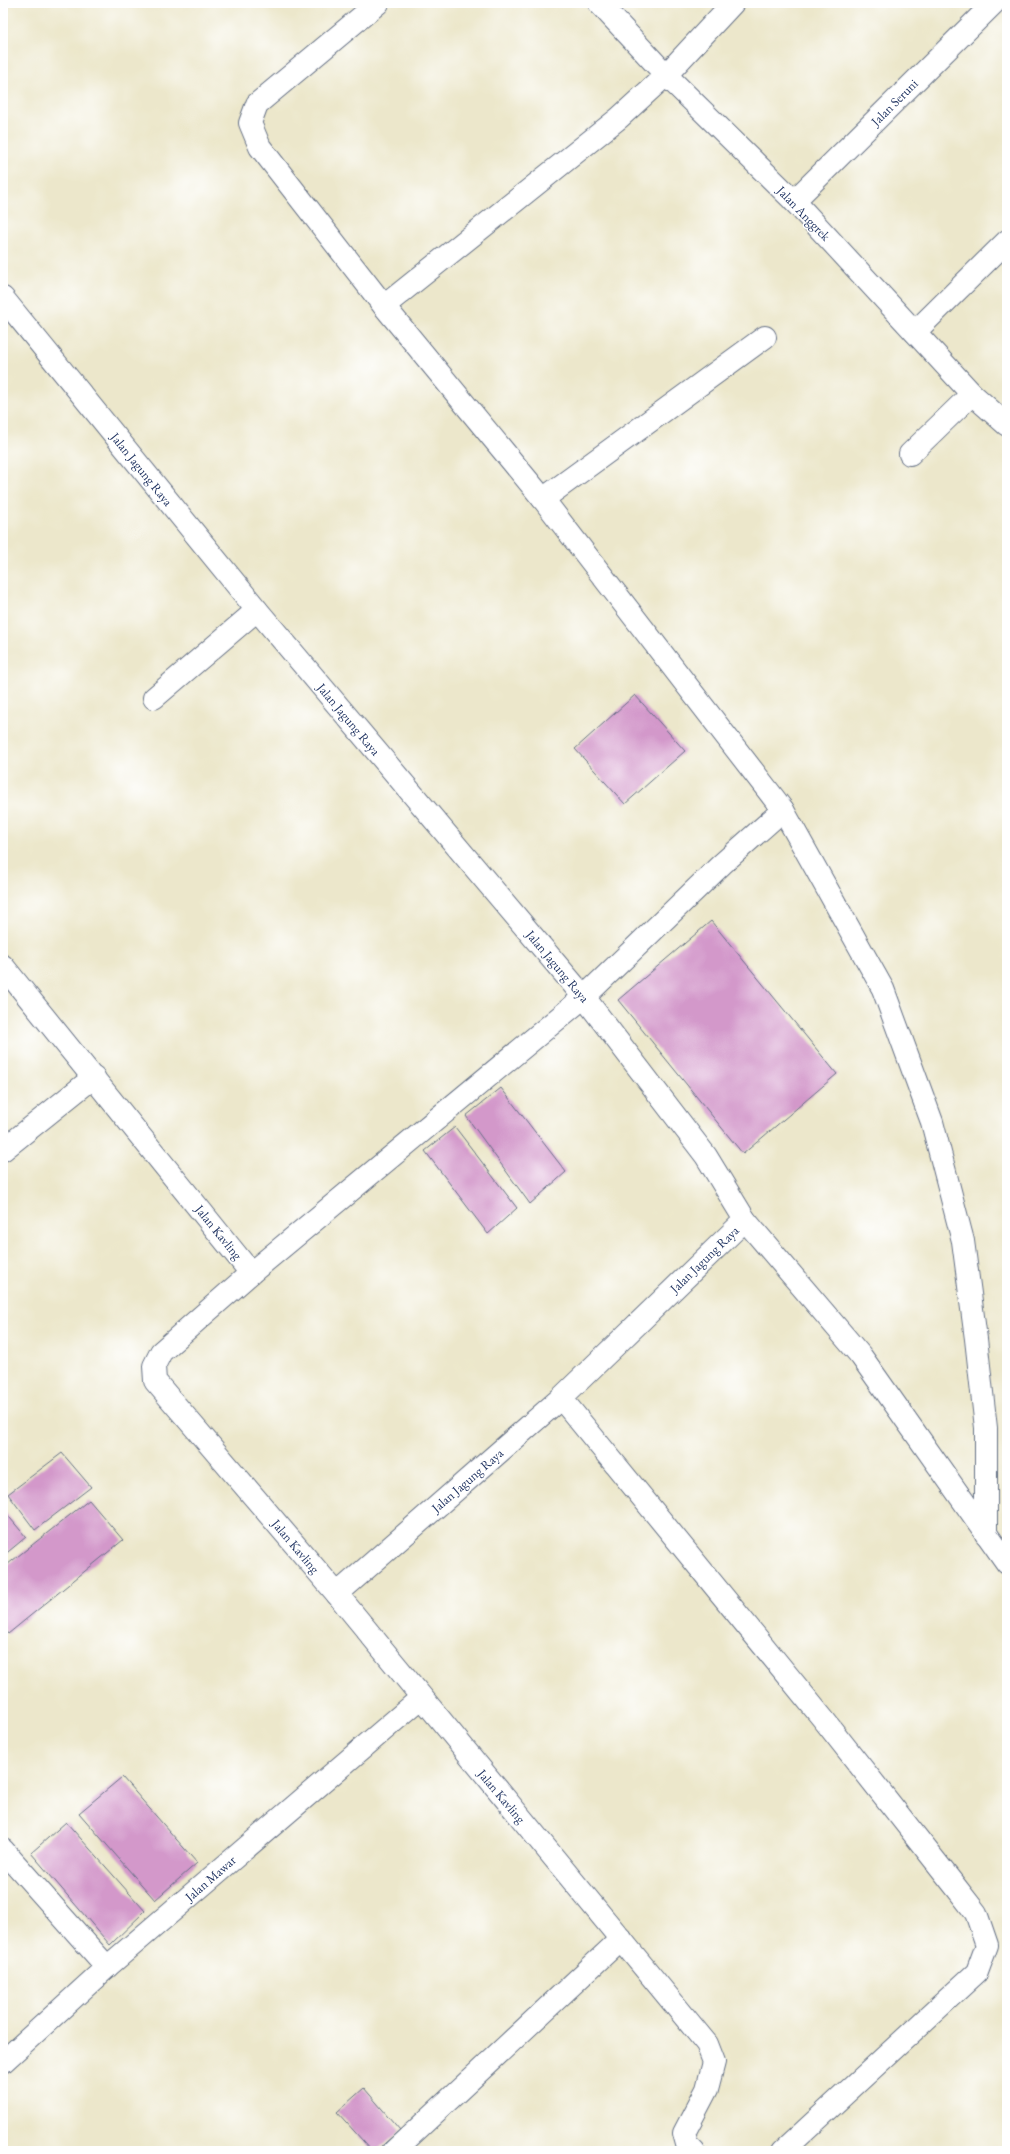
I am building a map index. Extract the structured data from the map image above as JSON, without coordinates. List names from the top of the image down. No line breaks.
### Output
{"streets":{"street":["Jalan Seruni","Jalan Anggrek","Jalan Jagung Raya","Jalan Kavling","Jalan Mawar"]},"crossings":[["Jalan Seruni","Jalan Anggrek"],["Jalan Jagung Raya","Jalan Kavling"],["Jalan Kavling","Jalan Mawar"]]}
